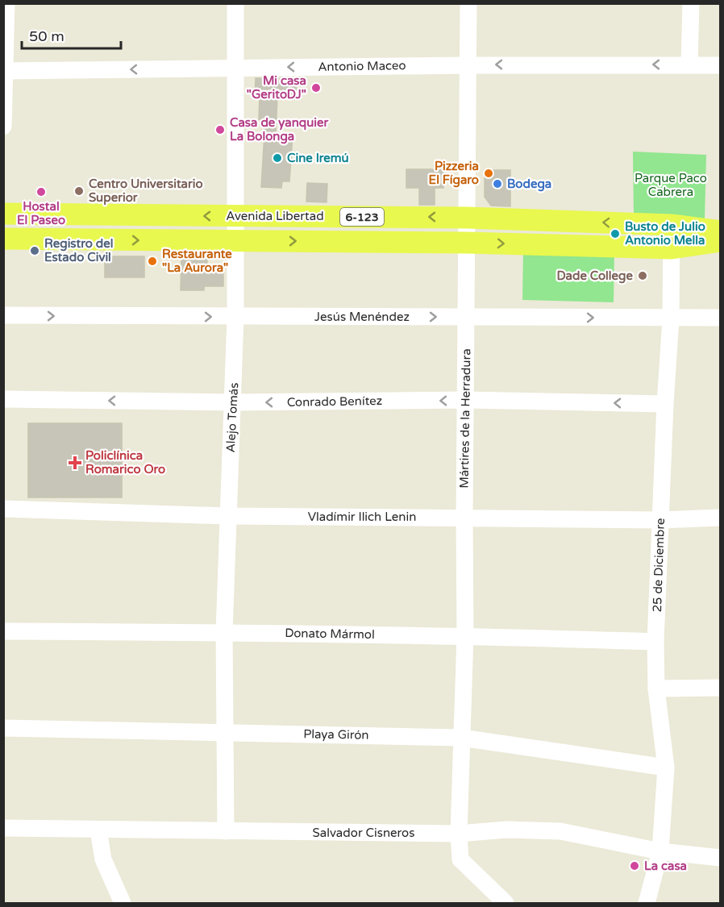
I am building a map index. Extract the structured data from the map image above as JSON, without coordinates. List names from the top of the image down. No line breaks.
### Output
{"streets":{"main road":["Avenida Libertad","6-123"],"street":["Antonio Maceo","Jesús Menéndez","Conrado Benítez","Alejo Tomás","Mártires de la Herradura","Vladímir Ilich Lenin","25 de Diciembre","Donato Mármol","Playa Girón","Salvador Cisneros"]},"crossings":[["Antonio Maceo","Alejo Tomás"],["Antonio Maceo","Mártires de la Herradura"],["Avenida Libertad","Alejo Tomás"],["Avenida Libertad","Mártires de la Herradura"],["Avenida Libertad","25 de Diciembre"],["Jesús Menéndez","Alejo Tomás"],["Jesús Menéndez","Mártires de la Herradura"],["Jesús Menéndez","25 de Diciembre"],["Conrado Benítez","Alejo Tomás"],["Conrado Benítez","Mártires de la Herradura"],["Conrado Benítez","25 de Diciembre"],["Alejo Tomás","Vladímir Ilich Lenin"],["Alejo Tomás","Donato Mármol"],["Alejo Tomás","Playa Girón"],["Alejo Tomás","Salvador Cisneros"],["Mártires de la Herradura","Vladímir Ilich Lenin"],["Mártires de la Herradura","Donato Mármol"],["Mártires de la Herradura","Playa Girón"],["Mártires de la Herradura","Salvador Cisneros"],["Vladímir Ilich Lenin","25 de Diciembre"],["25 de Diciembre","Donato Mármol"],["25 de Diciembre","Playa Girón"],["25 de Diciembre","Salvador Cisneros"]],"one_way":["Antonio Maceo","Jesús Menéndez","Conrado Benítez"],"parks":["Parque Paco Cabrera"],"places":{"other":["Mi casa \"GeritoDJ\"","Casa de yanquier La Bolonga","Cine Iremú","Pizzeria El Fígaro","Bodega","Centro Universitario Superior","Hostal El Paseo","Busto de Julio Antonio Mella","Registro del Estado Civil","Restaurante \"La Aurora\"","Dade College","La casa"],"health":["Policlínica Romarico Oro"]},"scale_bar":"50 m"}
